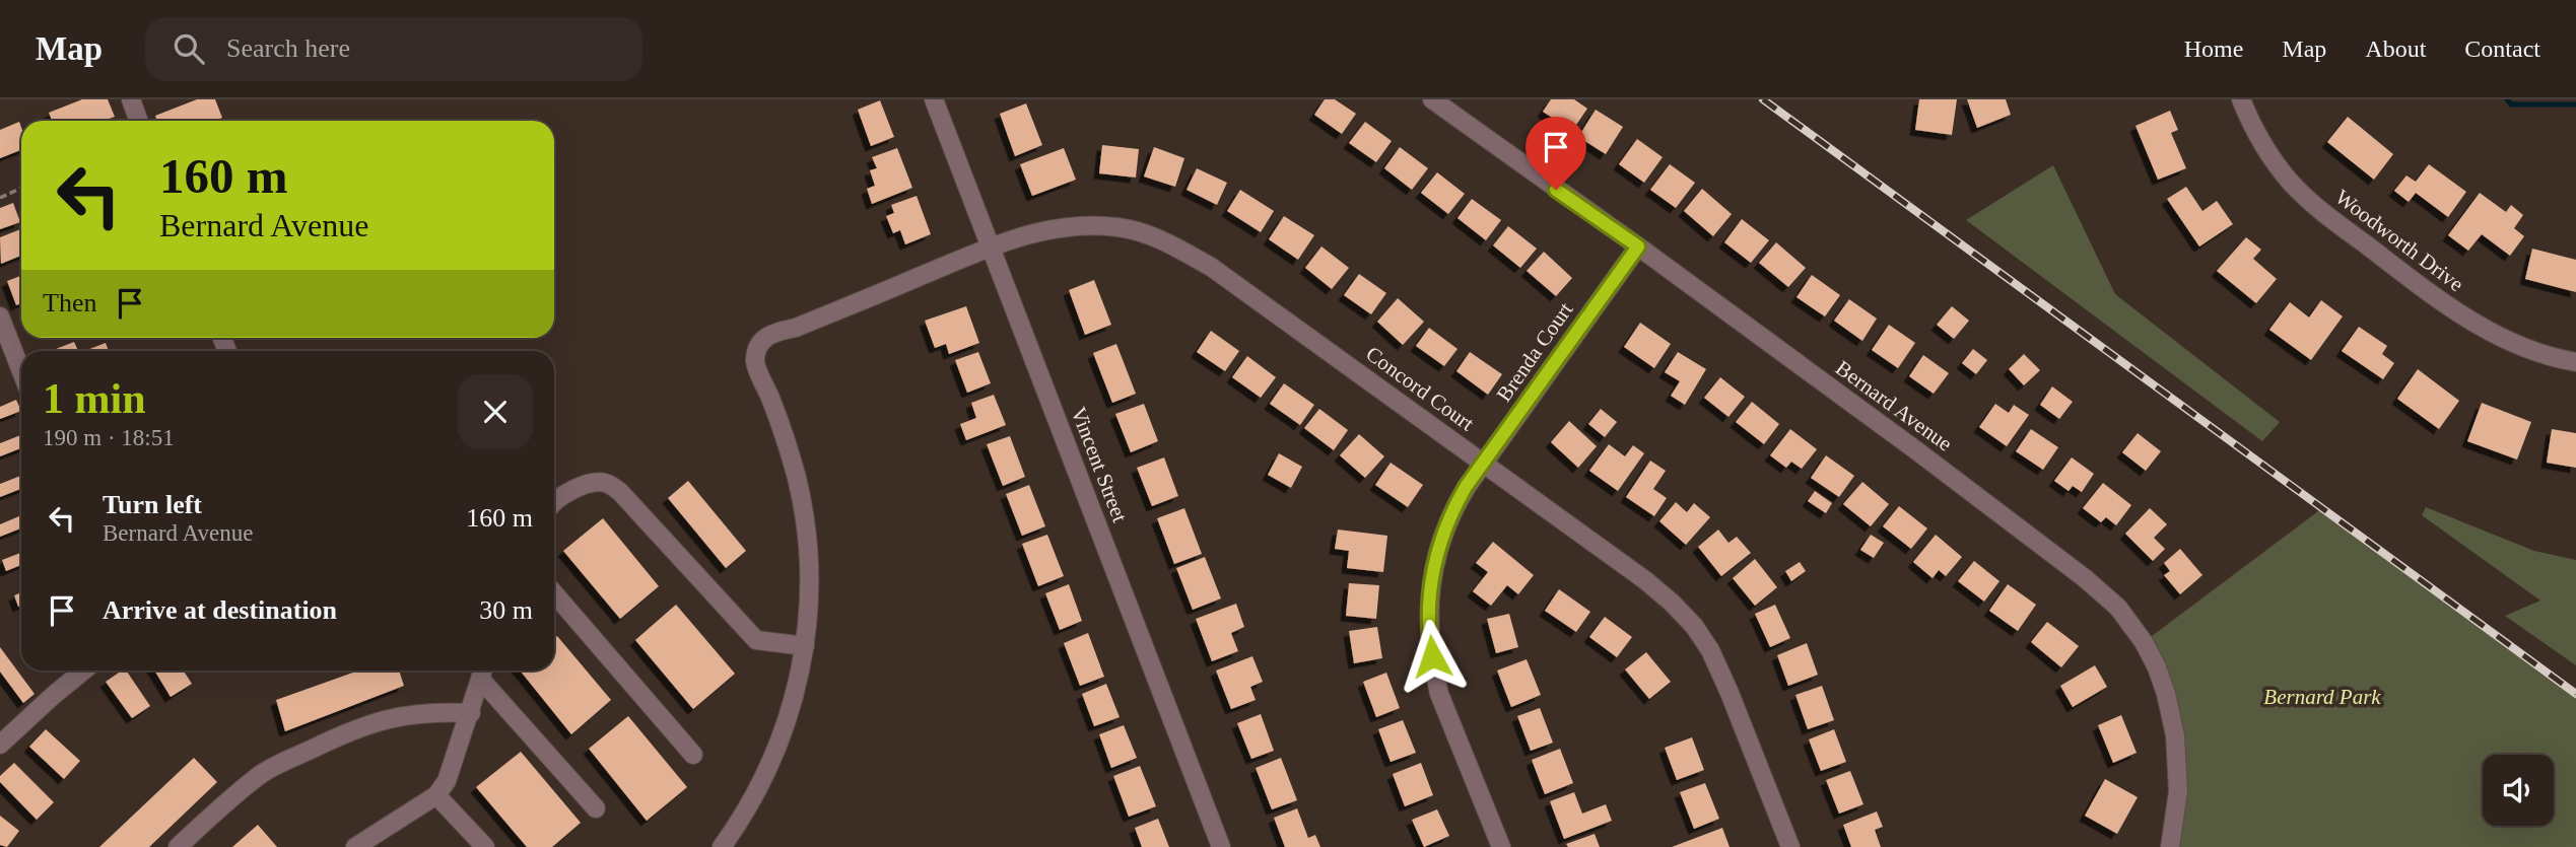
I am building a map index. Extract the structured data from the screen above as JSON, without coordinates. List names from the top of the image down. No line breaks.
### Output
{"streets":{"street":["Woodworth Drive","Brenda Court","Concord Court","Bernard Avenue","Vincent Street"]},"crossings":[["Brenda Court","Concord Court"],["Brenda Court","Bernard Avenue"],["Concord Court","Vincent Street"]],"parks":["Bernard Park"],"page":{"header":"Map","search":"Search here","nav":["Home","Map","About","Contact"],"turn":["160 m","Bernard Avenue"],"then":"Then","heading":["1 min","190 m · 18:51"],"list":[{"name":"Turn left","note":"Bernard Avenue","value":"160 m"},{"name":"Arrive at destination","value":"30 m"}]}}
